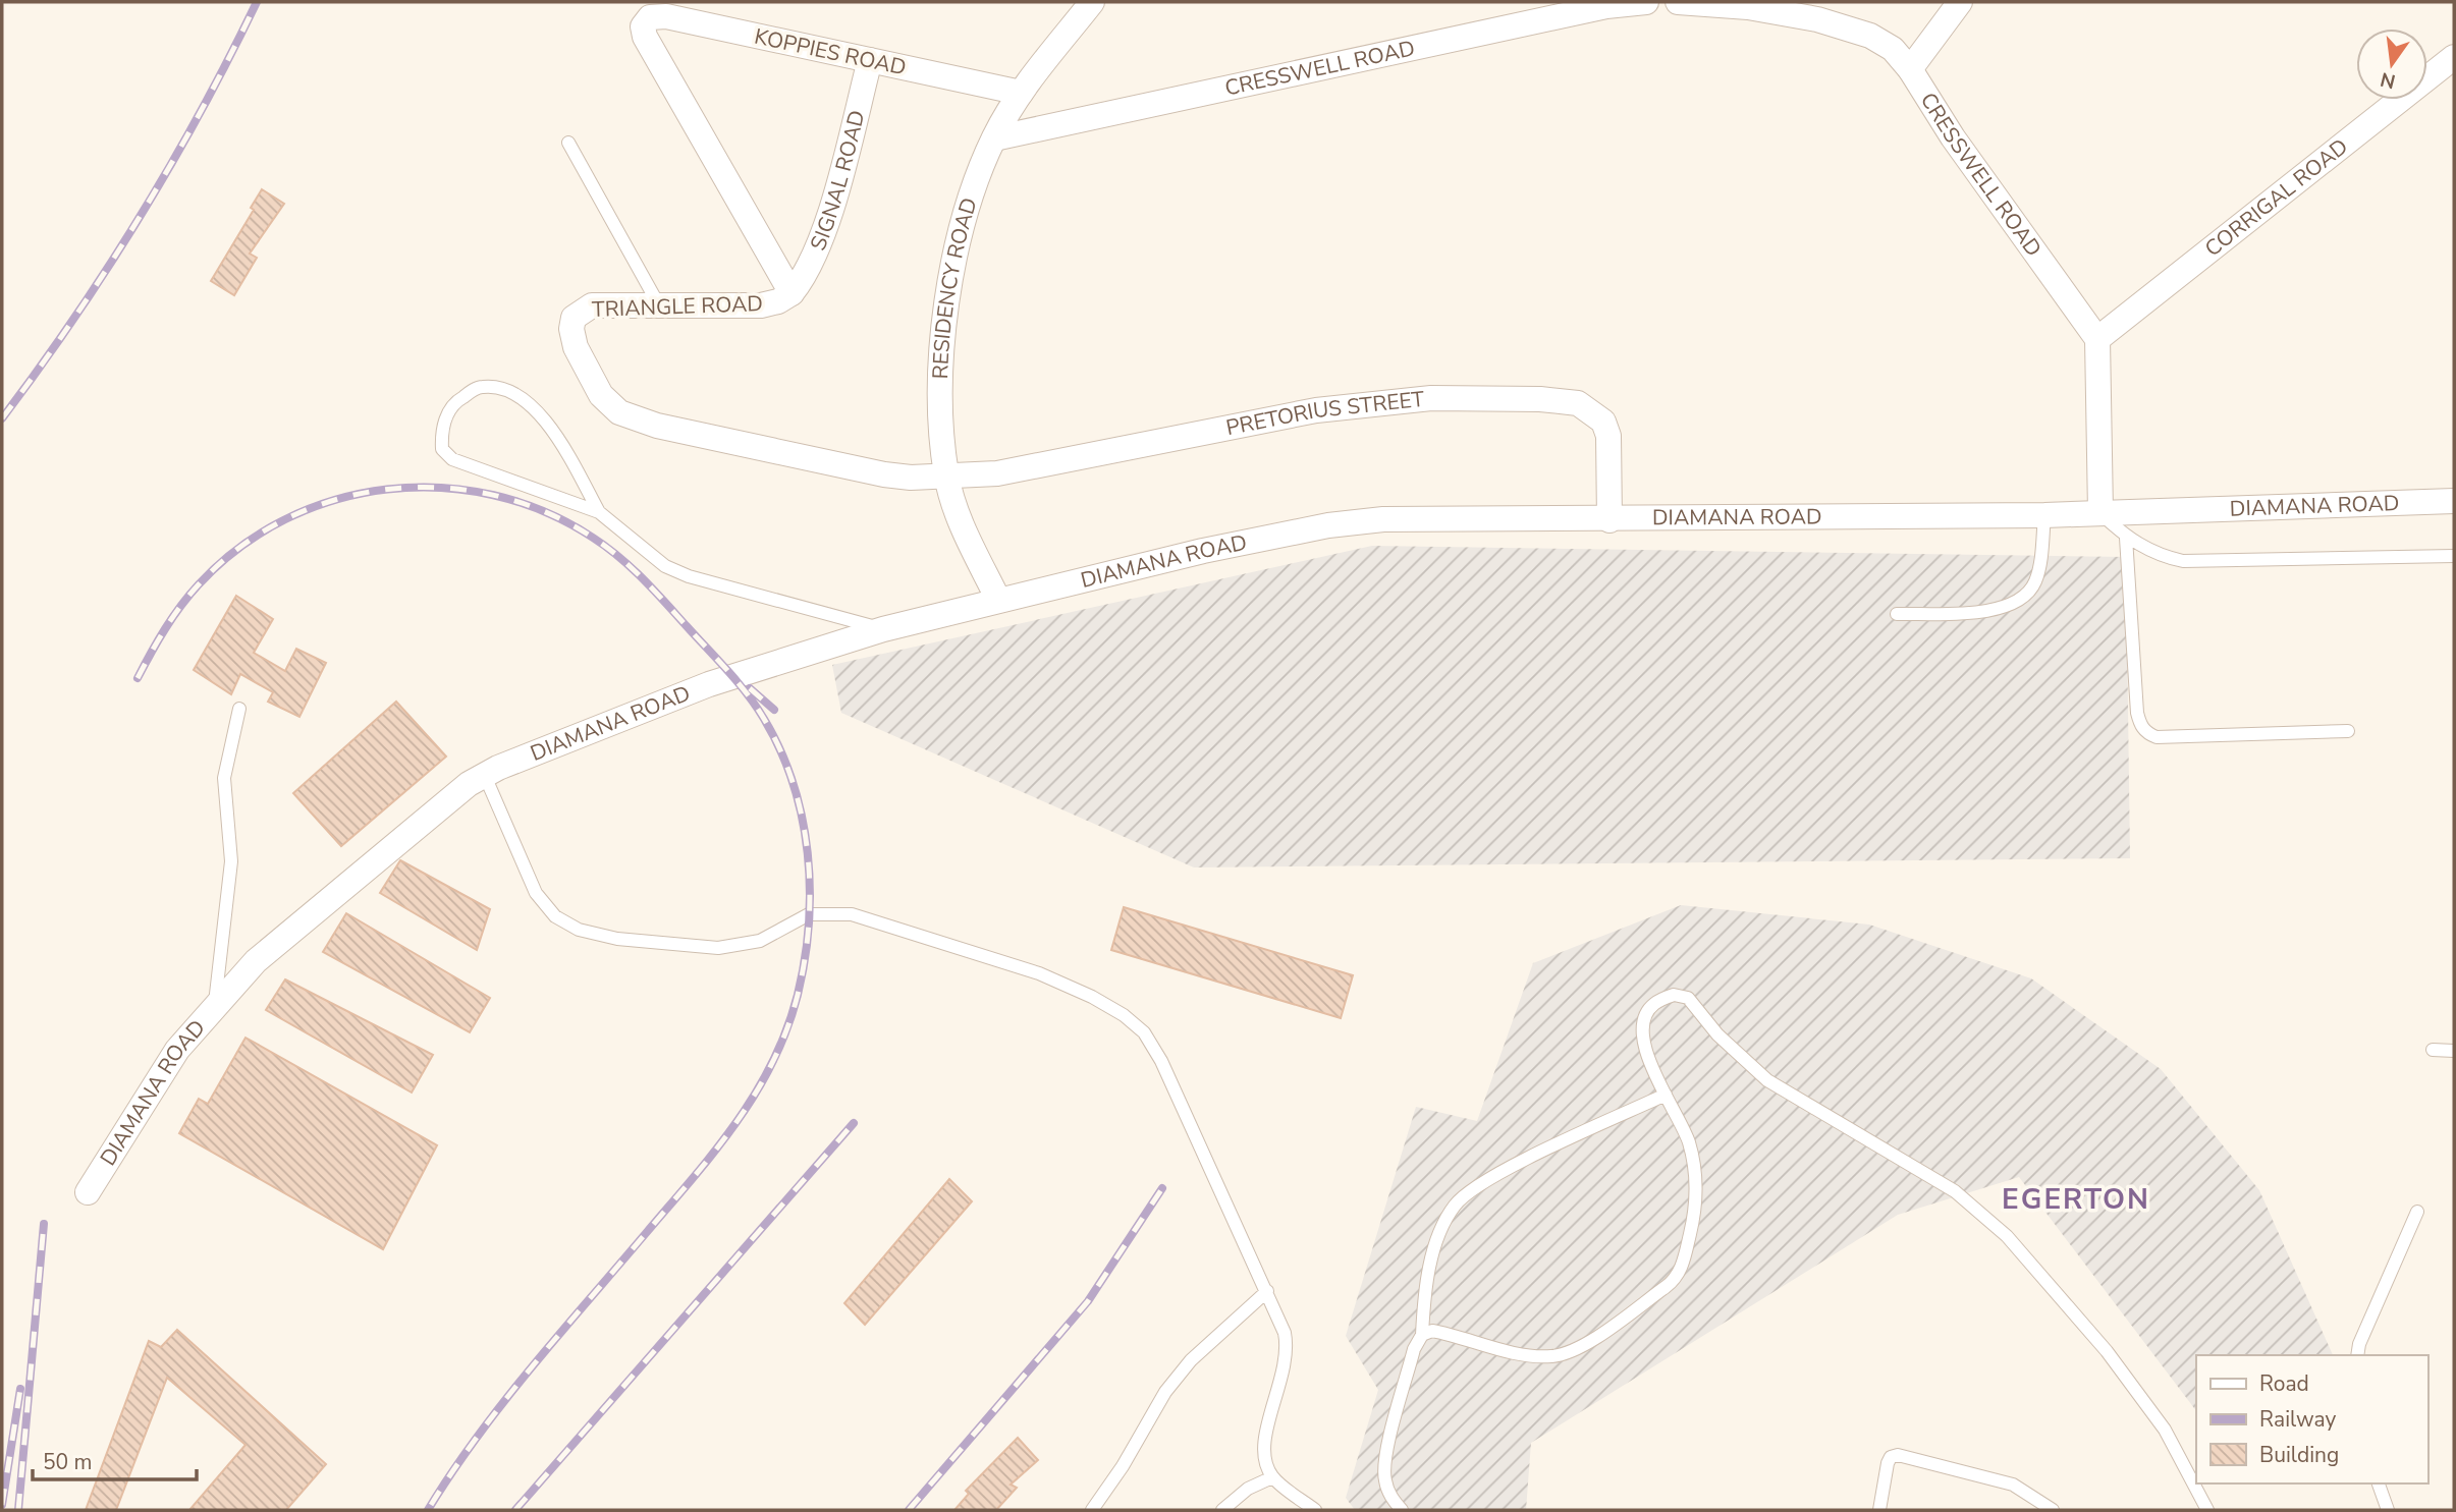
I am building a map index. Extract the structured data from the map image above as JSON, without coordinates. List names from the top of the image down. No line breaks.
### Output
{"streets":{"street":["KOPPIES ROAD","CRESSWELL ROAD","SIGNAL ROAD","CORRIGAL ROAD","RESIDENCY ROAD","TRIANGLE ROAD","PRETORIUS STREET","DIAMANA ROAD"]},"crossings":[["KOPPIES ROAD","SIGNAL ROAD"],["KOPPIES ROAD","RESIDENCY ROAD"],["KOPPIES ROAD","TRIANGLE ROAD"],["CRESSWELL ROAD","CORRIGAL ROAD"],["CRESSWELL ROAD","RESIDENCY ROAD"],["SIGNAL ROAD","TRIANGLE ROAD"],["RESIDENCY ROAD","TRIANGLE ROAD"],["RESIDENCY ROAD","PRETORIUS STREET"],["RESIDENCY ROAD","DIAMANA ROAD"],["TRIANGLE ROAD","PRETORIUS STREET"],["PRETORIUS STREET","DIAMANA ROAD"]],"districts":["EGERTON"],"legend":["Road","Railway","Building"],"scale_bar":"50 m","north":"bottom"}
